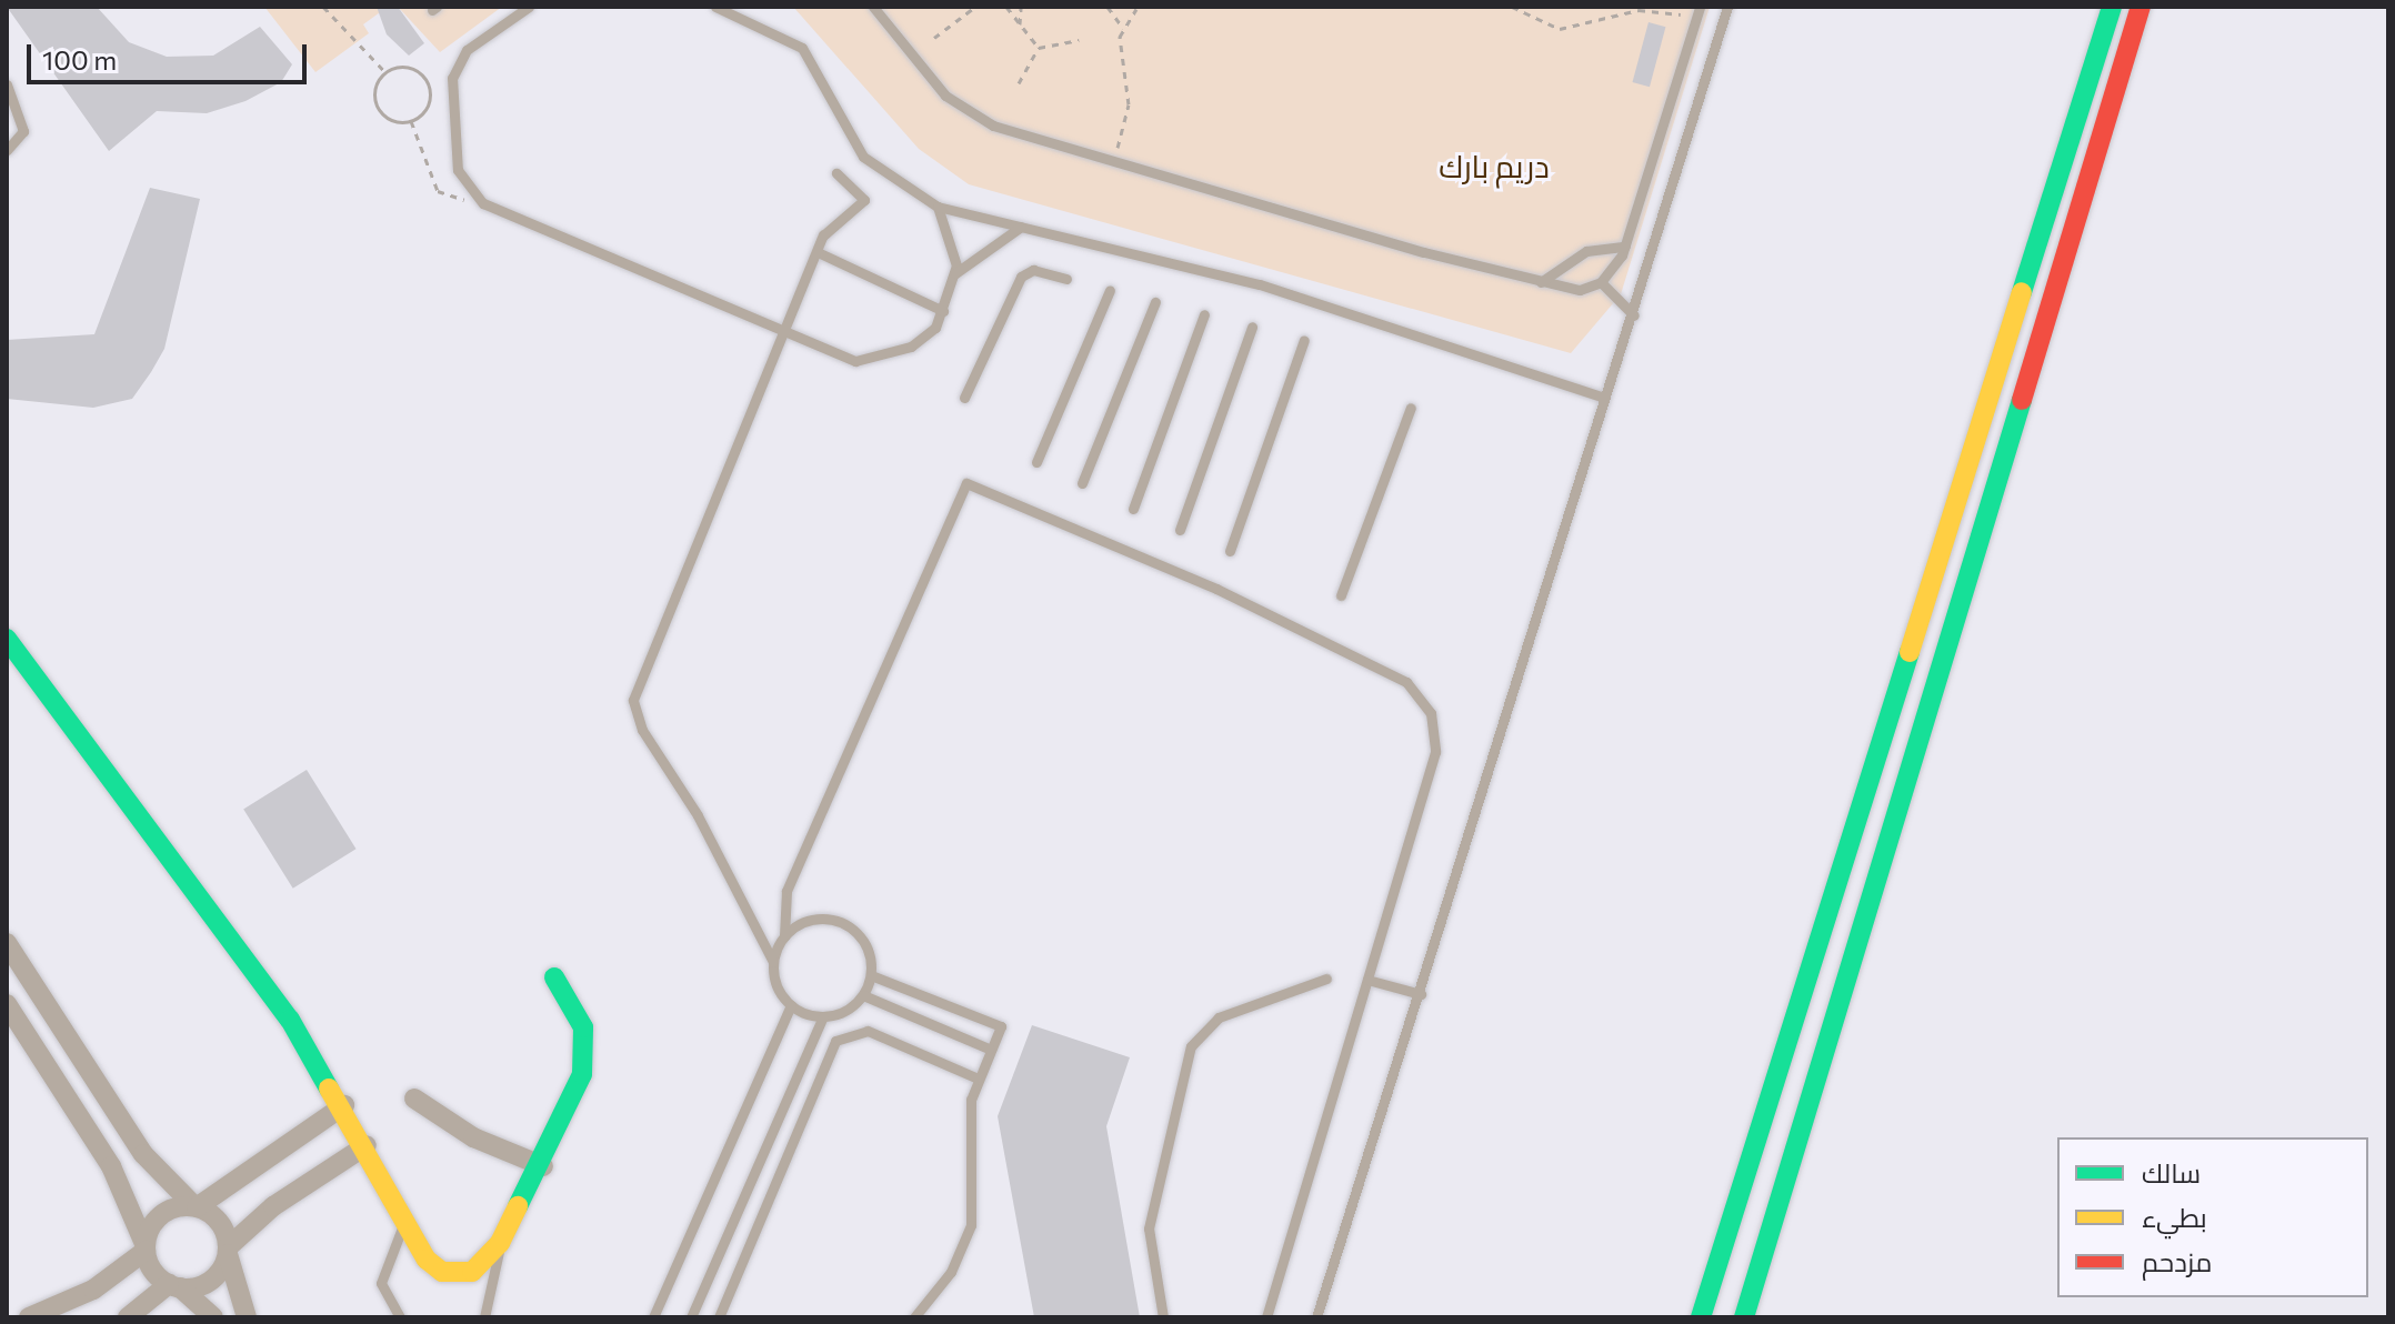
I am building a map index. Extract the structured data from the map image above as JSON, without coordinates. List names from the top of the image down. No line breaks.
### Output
{"parks":["دريم بارك"],"legend":["سالك","بطيء","مزدحم"],"scale_bar":"100 m"}
